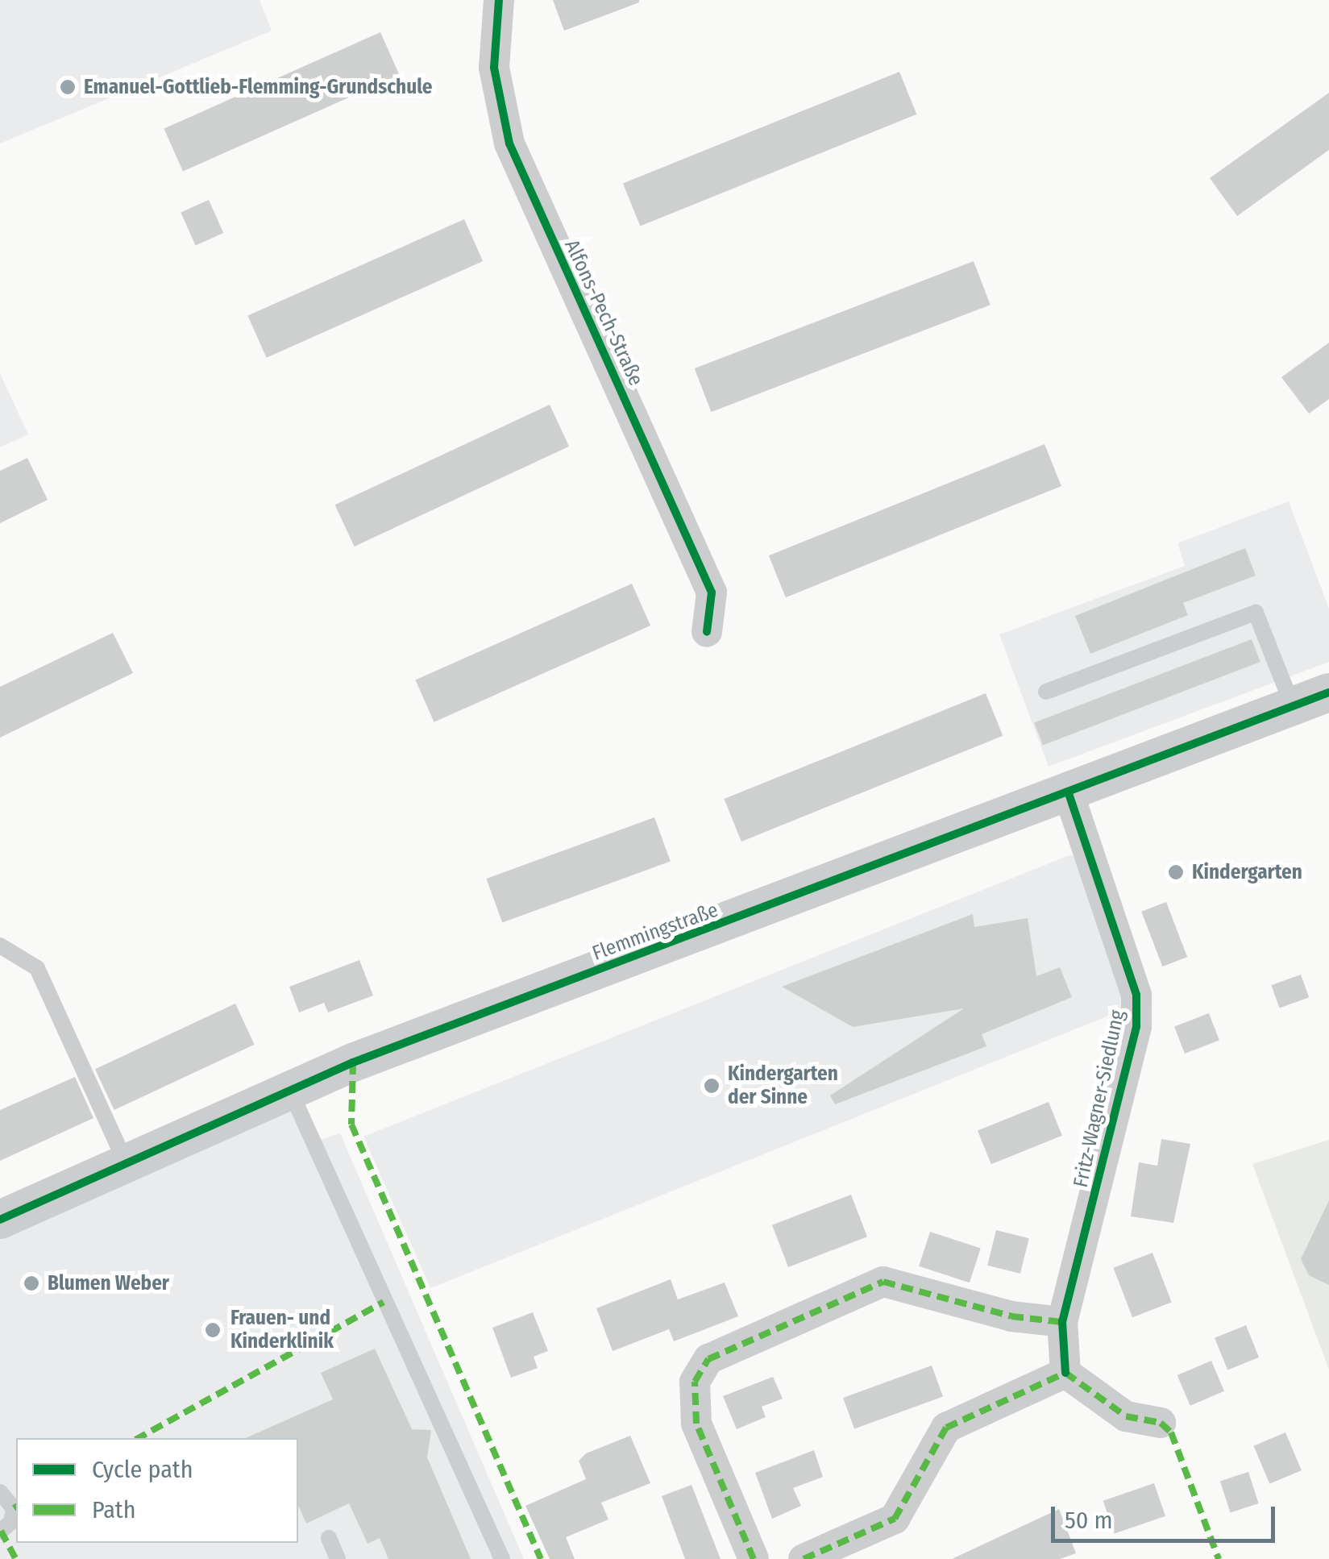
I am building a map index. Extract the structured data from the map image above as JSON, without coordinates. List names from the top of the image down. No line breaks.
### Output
{"streets":{"street":["Alfons-Pech-Straße","Flemmingstraße","Fritz-Wagner-Siedlung"]},"crossings":[["Flemmingstraße","Fritz-Wagner-Siedlung"]],"places":["Emanuel-Gottlieb-Flemming-Grundschule","Kindergarten","Kindergarten der Sinne","Blumen Weber","Frauen- und Kinderklinik"],"legend":["Cycle path","Path"],"scale_bar":"50 m"}
